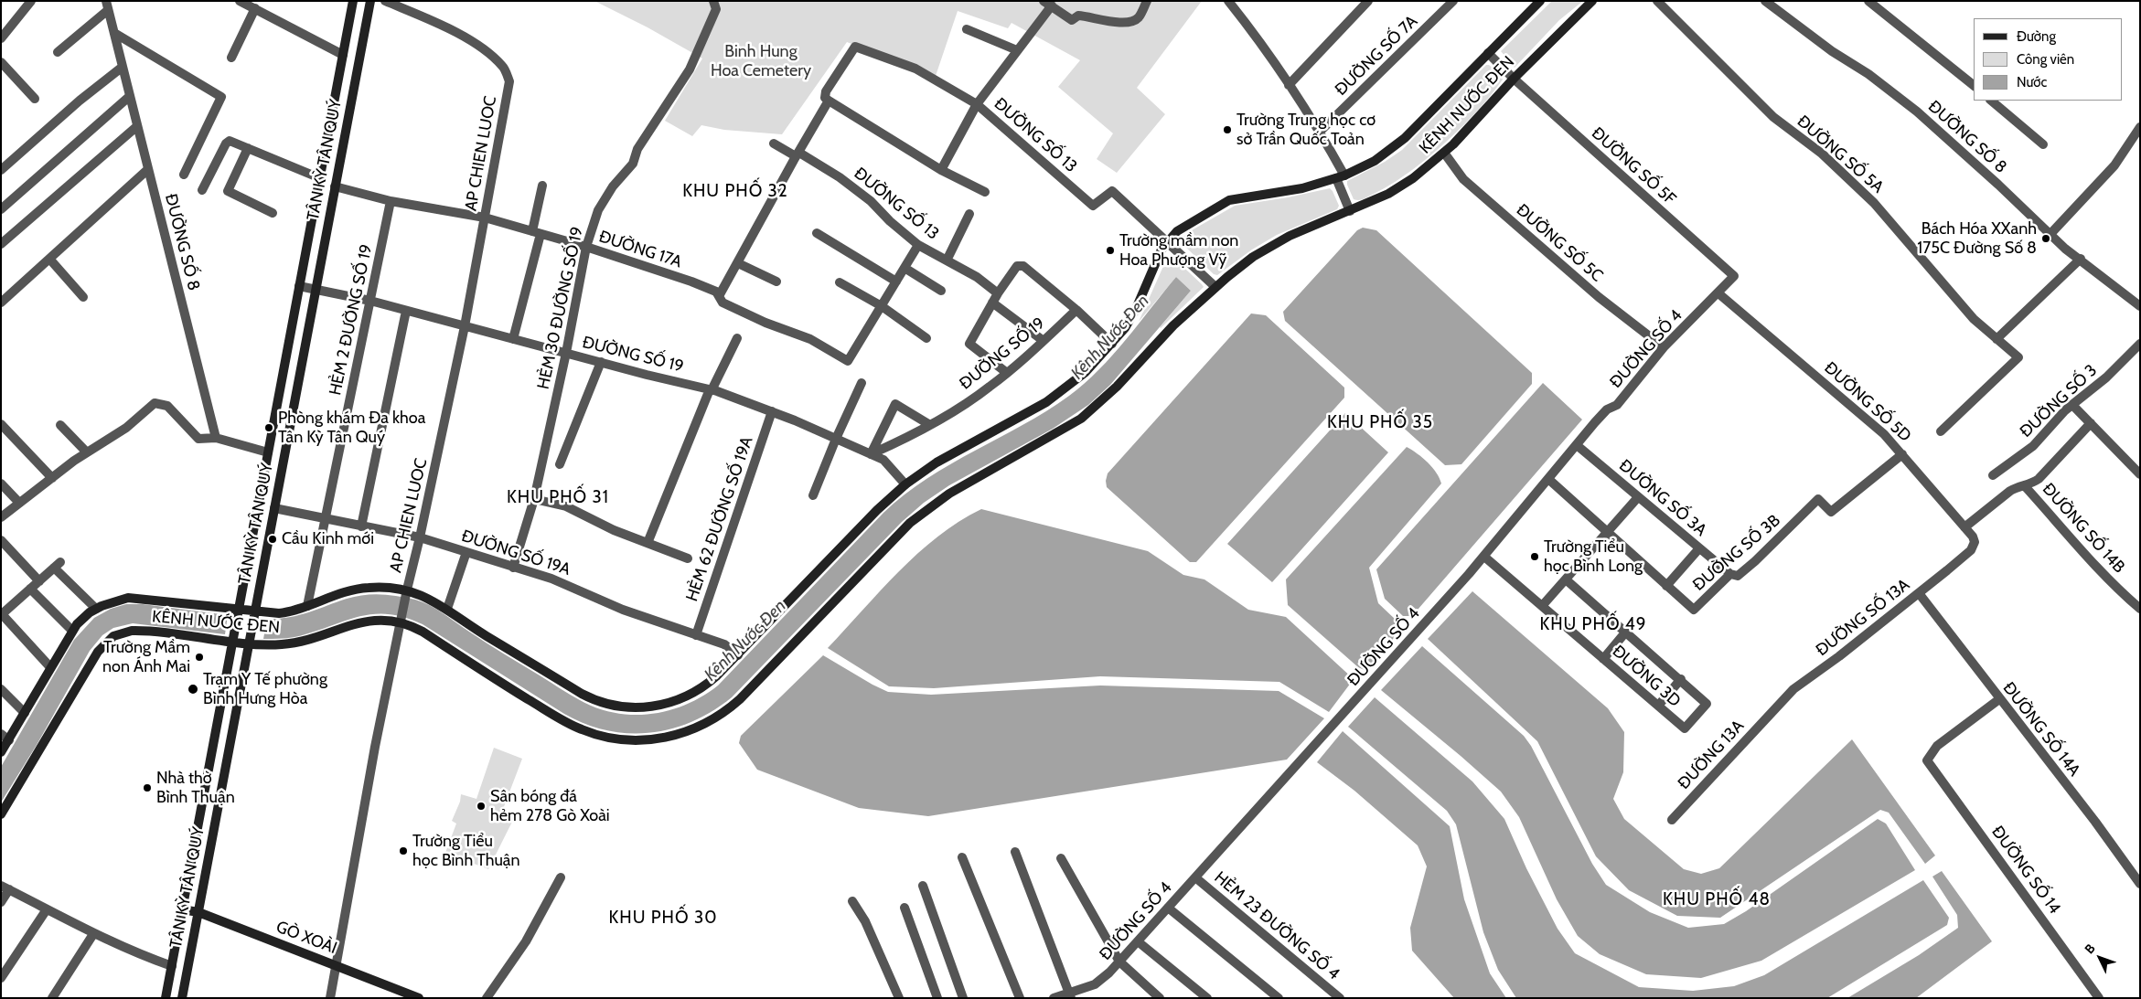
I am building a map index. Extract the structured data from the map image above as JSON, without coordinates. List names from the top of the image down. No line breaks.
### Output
{"streets":{"street":["ĐƯỜNG SỐ 7A","KÊNH NƯỚC ĐEN","ĐƯỜNG SỐ 13","ĐƯỜNG SỐ 8","AP CHIEN LUOC","ĐƯỜNG SỐ 5A","TÂN KỲ TÂN QUÝ","ĐƯỜNG SỐ 5F","ĐƯỜNG SỐ 5C","ĐƯỜNG 17A","HẺM 30 ĐƯỜNG SỐ 19","HẺM 2 ĐƯỜNG SỐ 19","ĐƯỜNG SỐ 4","ĐƯỜNG SỐ 19","ĐƯỜNG SỐ 3","ĐƯỜNG SỐ 5D","ĐƯỜNG SỐ 3A","HẺM 62 ĐƯỜNG SỐ 19A","ĐƯỜNG SỐ 14B","ĐƯỜNG SỐ 19A","ĐƯỜNG SỐ 3B","ĐƯỜNG SỐ 13A","ĐƯỜNG 3D","ĐƯỜNG SỐ 14A","ĐƯỜNG 13A","ĐƯỜNG SỐ 14","HẺM 23 ĐƯỜNG SỐ 4","GÒ XOÀI"]},"crossings":[["KÊNH NƯỚC ĐEN","ĐƯỜNG SỐ 13"],["KÊNH NƯỚC ĐEN","AP CHIEN LUOC"],["KÊNH NƯỚC ĐEN","TÂN KỲ TÂN QUÝ"],["KÊNH NƯỚC ĐEN","ĐƯỜNG SỐ 5F"],["KÊNH NƯỚC ĐEN","ĐƯỜNG SỐ 5C"],["KÊNH NƯỚC ĐEN","HẺM 2 ĐƯỜNG SỐ 19"],["KÊNH NƯỚC ĐEN","ĐƯỜNG SỐ 19"],["KÊNH NƯỚC ĐEN","ĐƯỜNG SỐ 19A"],["AP CHIEN LUOC","ĐƯỜNG 17A"],["AP CHIEN LUOC","ĐƯỜNG SỐ 19"],["AP CHIEN LUOC","ĐƯỜNG SỐ 19A"],["AP CHIEN LUOC","GÒ XOÀI"],["TÂN KỲ TÂN QUÝ","ĐƯỜNG 17A"],["TÂN KỲ TÂN QUÝ","ĐƯỜNG SỐ 19"],["TÂN KỲ TÂN QUÝ","ĐƯỜNG SỐ 19A"],["TÂN KỲ TÂN QUÝ","GÒ XOÀI"],["ĐƯỜNG SỐ 5F","ĐƯỜNG SỐ 4"],["ĐƯỜNG SỐ 5F","ĐƯỜNG SỐ 5D"],["ĐƯỜNG SỐ 5C","ĐƯỜNG SỐ 4"],["ĐƯỜNG 17A","HẺM 30 ĐƯỜNG SỐ 19"],["ĐƯỜNG 17A","HẺM 2 ĐƯỜNG SỐ 19"],["HẺM 30 ĐƯỜNG SỐ 19","ĐƯỜNG SỐ 19"],["HẺM 30 ĐƯỜNG SỐ 19","ĐƯỜNG SỐ 19A"],["HẺM 2 ĐƯỜNG SỐ 19","ĐƯỜNG SỐ 19"],["HẺM 2 ĐƯỜNG SỐ 19","ĐƯỜNG SỐ 19A"],["ĐƯỜNG SỐ 4","ĐƯỜNG SỐ 5D"],["ĐƯỜNG SỐ 4","ĐƯỜNG SỐ 3A"],["ĐƯỜNG SỐ 4","ĐƯỜNG SỐ 3B"],["ĐƯỜNG SỐ 4","ĐƯỜNG 3D"],["ĐƯỜNG SỐ 4","HẺM 23 ĐƯỜNG SỐ 4"],["ĐƯỜNG SỐ 19","HẺM 62 ĐƯỜNG SỐ 19A"],["ĐƯỜNG SỐ 5D","ĐƯỜNG SỐ 3B"],["ĐƯỜNG SỐ 5D","ĐƯỜNG SỐ 13A"],["ĐƯỜNG SỐ 3A","ĐƯỜNG SỐ 3B"],["HẺM 62 ĐƯỜNG SỐ 19A","ĐƯỜNG SỐ 19A"],["ĐƯỜNG SỐ 13A","ĐƯỜNG SỐ 14A"],["ĐƯỜNG SỐ 13A","ĐƯỜNG 13A"],["ĐƯỜNG SỐ 14A","ĐƯỜNG SỐ 14"]],"districts":["KHU PHỐ 32","KHU PHỐ 35","KHU PHỐ 31","KHU PHỐ 49","KHU PHỐ 48","KHU PHỐ 30"],"water":["Kênh Nước Đen"],"parks":["Binh Hung Hoa Cemetery"],"places":["Trường Trung học cơ sở Trần Quốc Toản","Bách Hóa XXanh 175C Đường Số 8","Trường mầm non Hoa Phượng Vỹ","Phòng khám Đa khoa Tân Kỳ Tân Quý","Cầu Kinh mới","Trường Tiểu học Bình Long","Trường Mầm non Ánh Mai","Trạm Y Tế phường Bình Hưng Hòa","Nhà thờ Bình Thuận","Sân bóng đá hẻm 278 Gò Xoài","Trường Tiểu học Bình Thuận"],"legend":["Đường","Công viên","Nước"],"north":"top left"}
